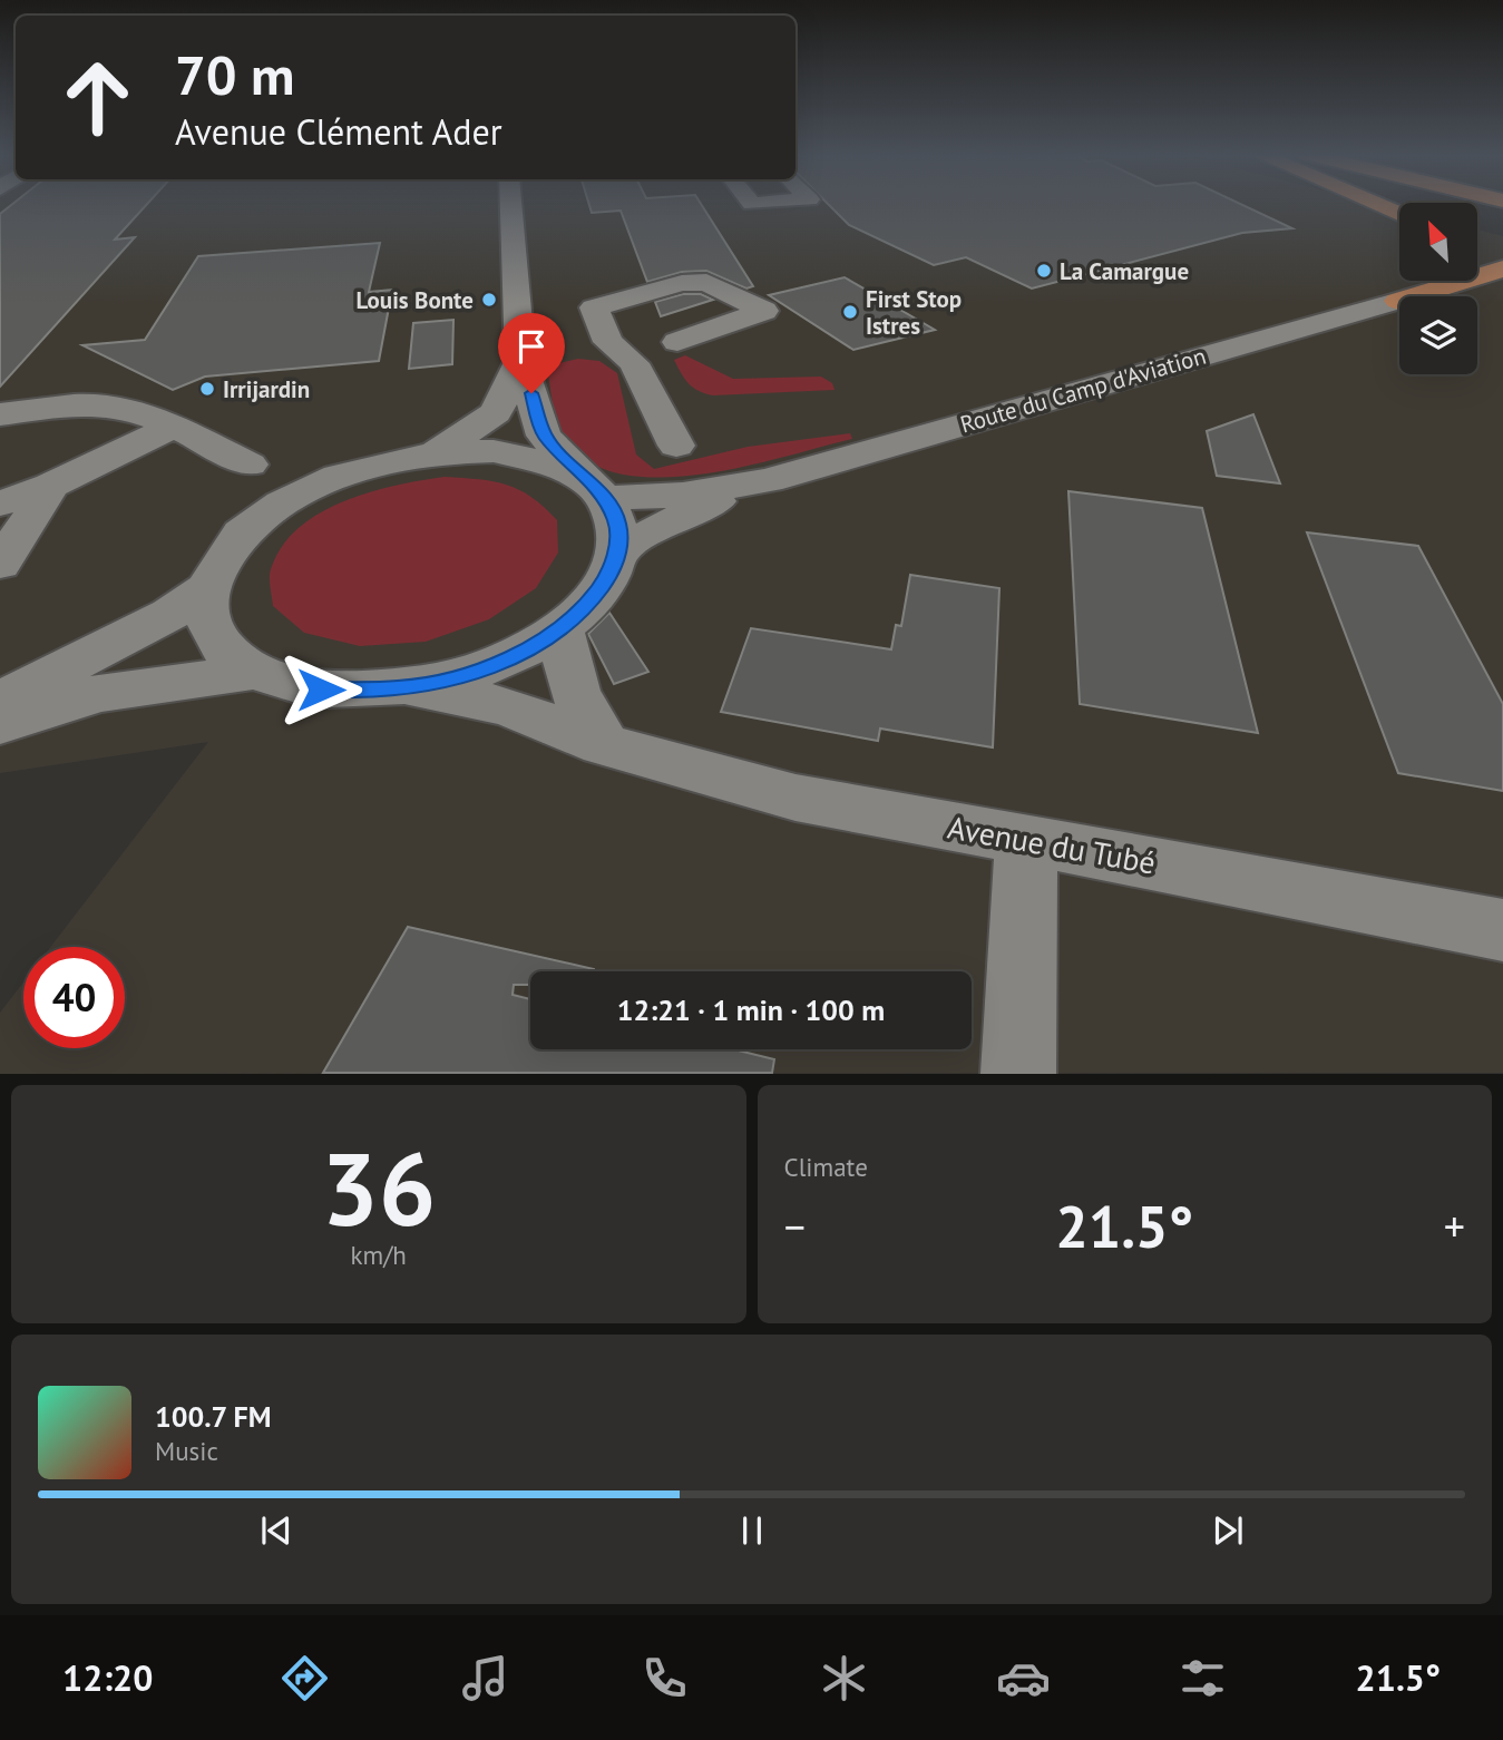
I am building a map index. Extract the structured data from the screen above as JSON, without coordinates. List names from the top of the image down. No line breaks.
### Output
{"streets":{"street":["Route du Camp d'Aviation","Avenue du Tubé"]},"places":["La Camargue","Louis Bonte","First Stop Istres","Irrijardin"],"north":"top left","page":{"turn":["70 m","Avenue Clément Ader"],"limit":"40","trip":"12:21 · 1 min · 100 m","tile":[["36","km/h"],"Climate"],"heat":["−","21.5°","+"],"song":["100.7 FM","Music"],"tabs":["12:20","21.5°"]}}
